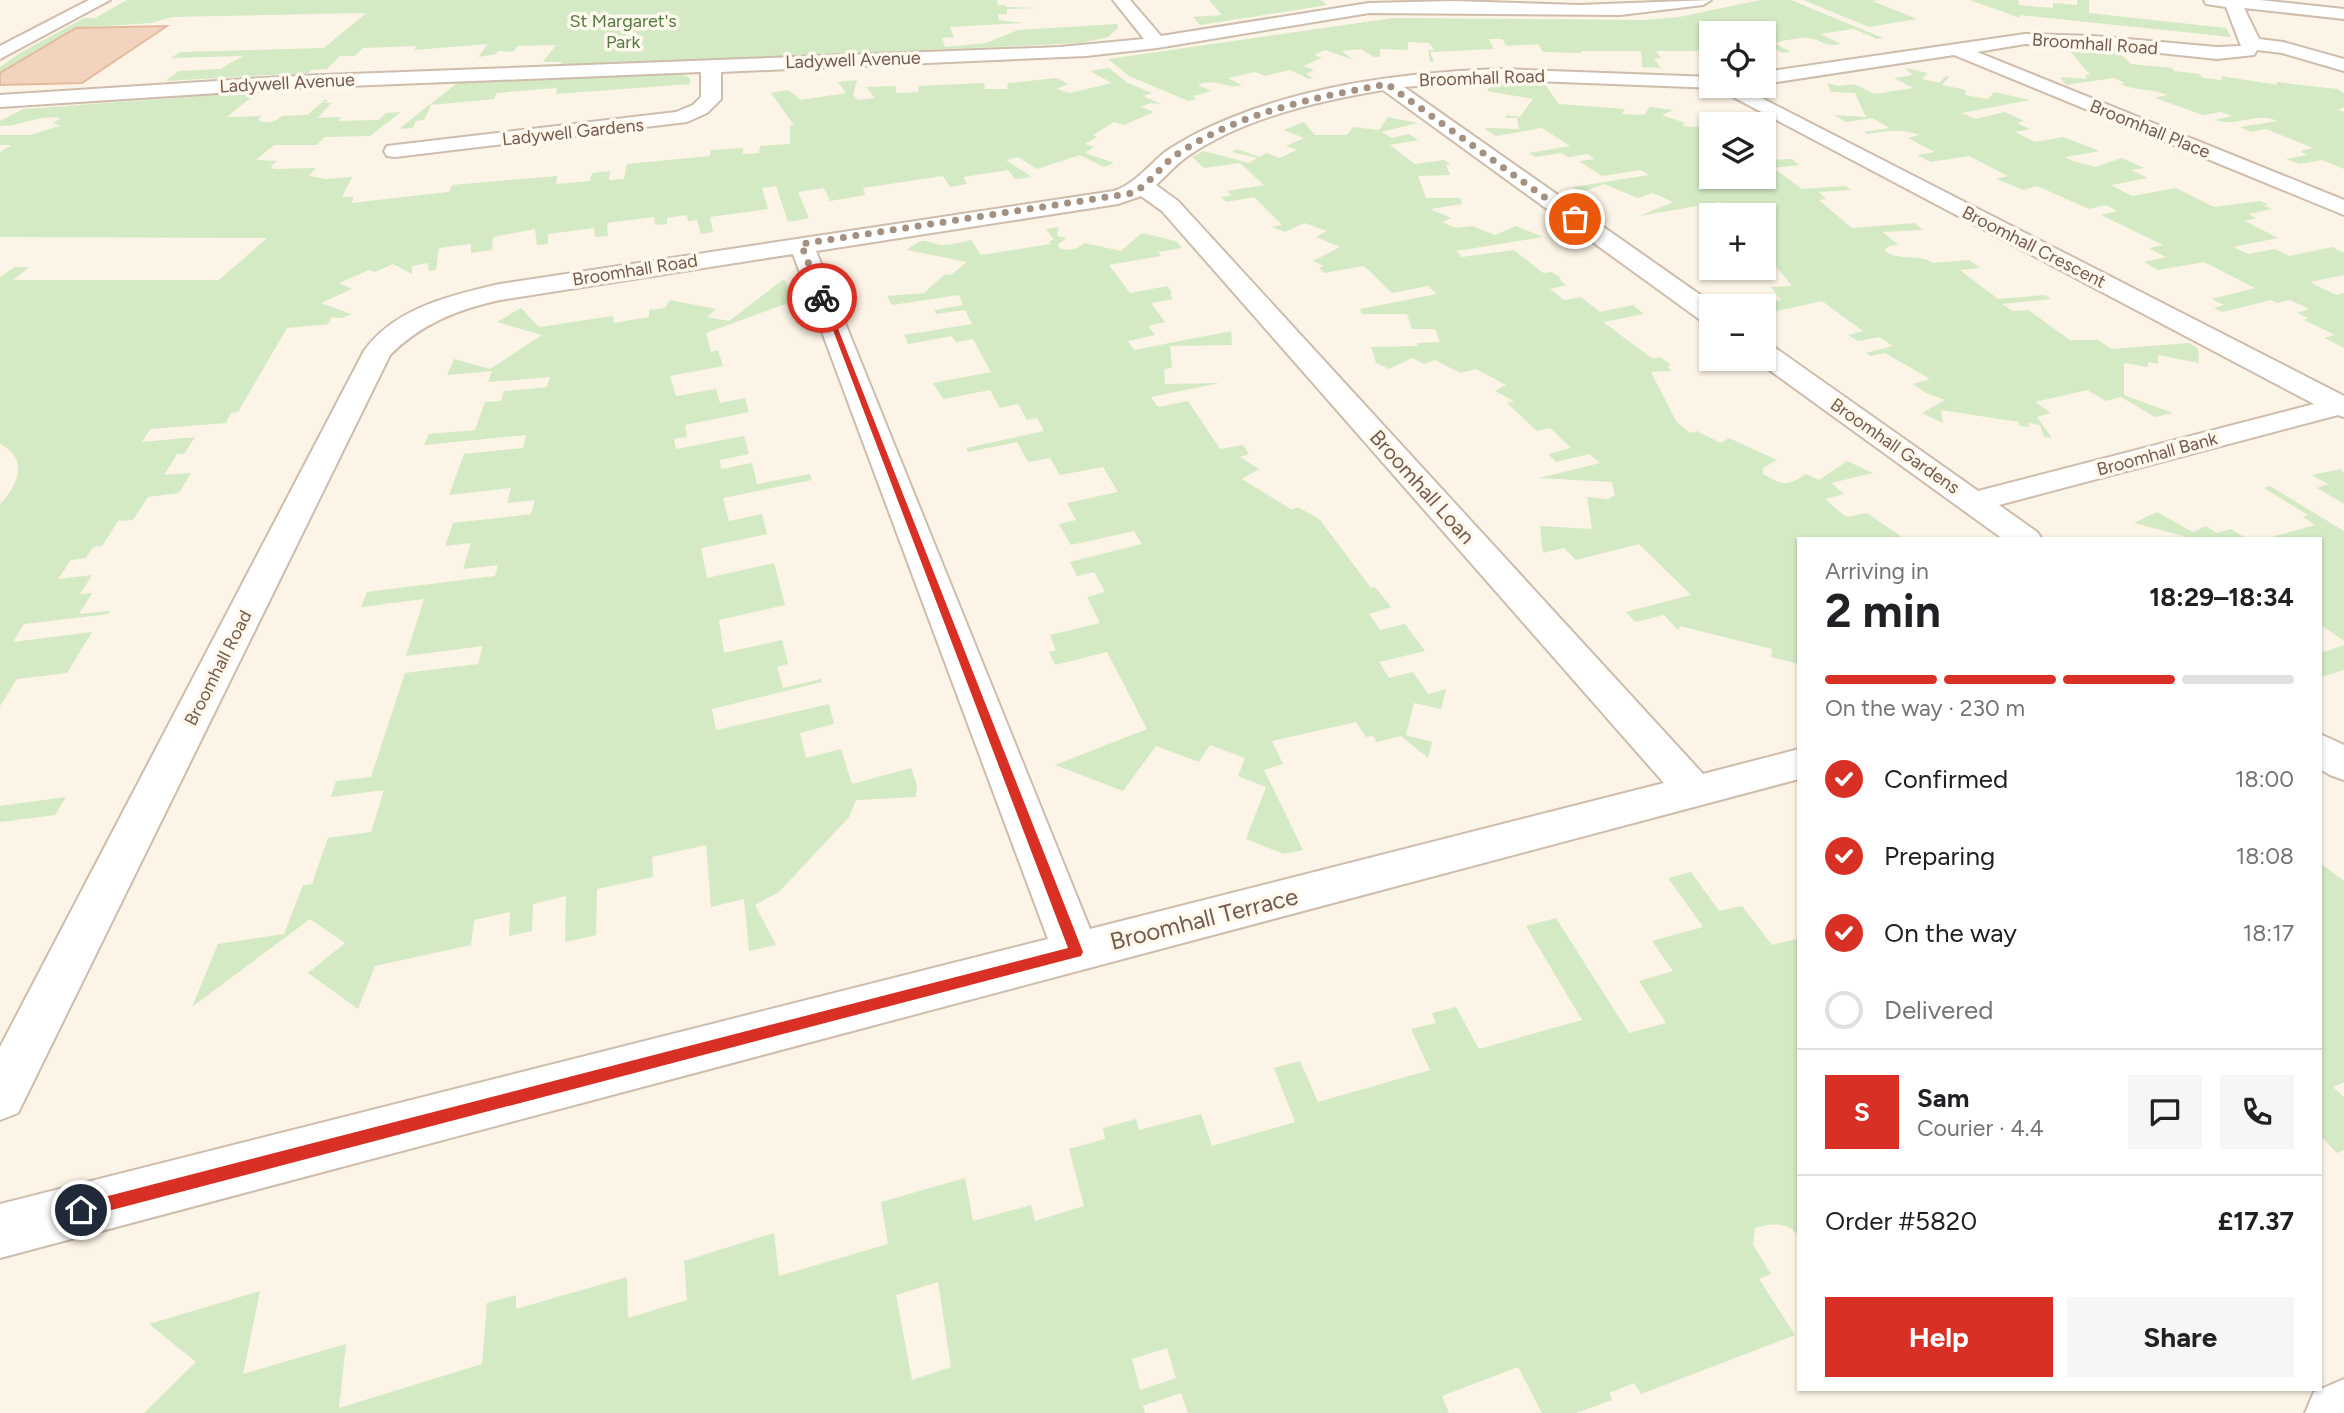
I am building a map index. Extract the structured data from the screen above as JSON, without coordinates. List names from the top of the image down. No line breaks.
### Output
{"streets":{"street":["Broomhall Road","Ladywell Avenue","Broomhall Place","Ladywell Gardens","Broomhall Crescent","Broomhall Gardens","Broomhall Bank","Broomhall Loan","Broomhall Terrace"]},"crossings":[["Broomhall Road","Broomhall Place"],["Broomhall Road","Broomhall Loan"],["Ladywell Avenue","Ladywell Gardens"],["Broomhall Crescent","Broomhall Bank"],["Broomhall Gardens","Broomhall Bank"],["Broomhall Loan","Broomhall Terrace"]],"parks":["St Margaret's Park"],"page":{"map_buttons":["+","−"],"heading":["2 min","Arriving in","18:29–18:34"],"panel":["Sam","Courier · 4.4","Order #5820","£17.37"],"bar":"On the way · 230 m","list":[["Confirmed","18:00"],["Preparing","18:08"],["On the way","18:17"],"Delivered"],"round":"S","buttons":["Help","Share"]}}
